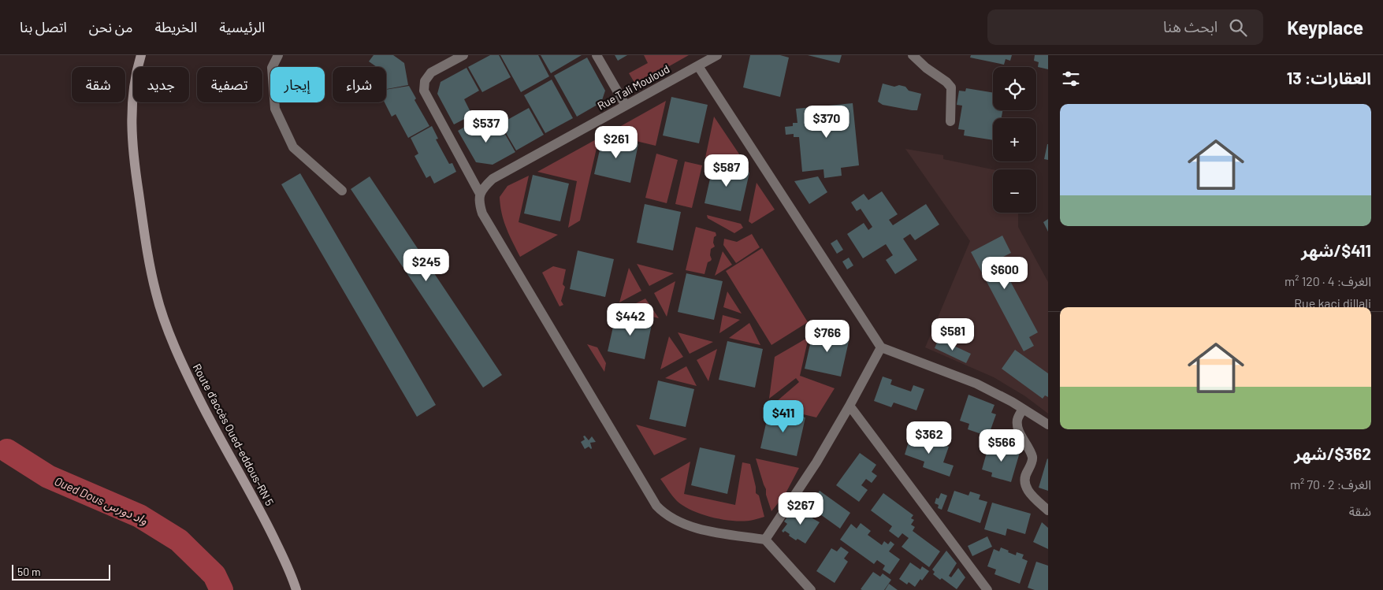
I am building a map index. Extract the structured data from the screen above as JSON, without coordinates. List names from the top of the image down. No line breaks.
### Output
{"streets":{"main road":["Route d'accès Oued-eddous-RN 5"],"street":["Rue Tali Mouloud"]},"water":["Oued Dous واد دورس"],"scale_bar":"50 m","page":{"header":"Keyplace","search":"ابحث هنا","nav":["الرئيسية","الخريطة","من نحن","اتصل بنا"],"heading":"العقارات: 13","map_buttons":["+","−"],"chip":["شراء","إيجار","تصفية","جديد","شقة"],"list":[{"name":"$411/شهر","note":"الغرف: 4 · 120 m² · Rue kaci djllali"},{"name":"$362/شهر","note":"الغرف: 2 · 70 m² · شقة"}],"price":["$370","$537","$261","$587","$245","$600","$442","$581","$766","$411","$362","$566","$267"],"scale":"50 m"}}
